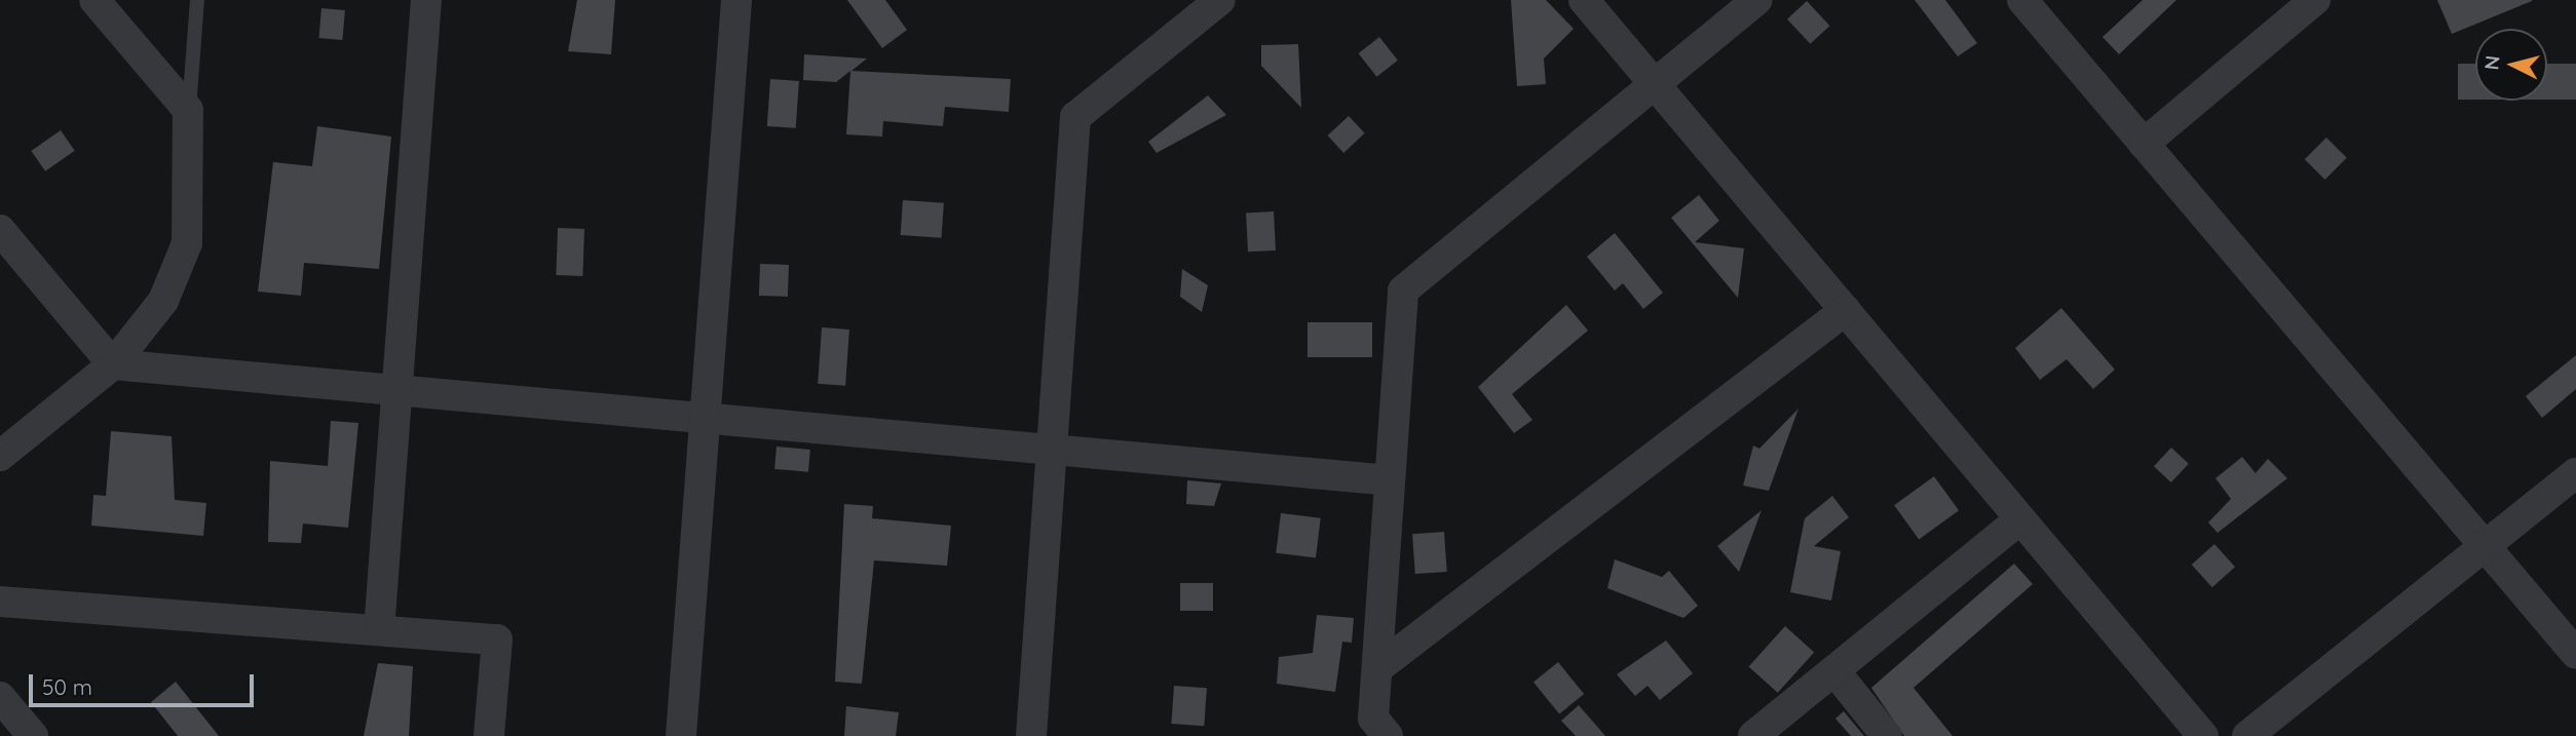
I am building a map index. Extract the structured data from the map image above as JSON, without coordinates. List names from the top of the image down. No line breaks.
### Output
{"scale_bar":"50 m","north":"left"}
